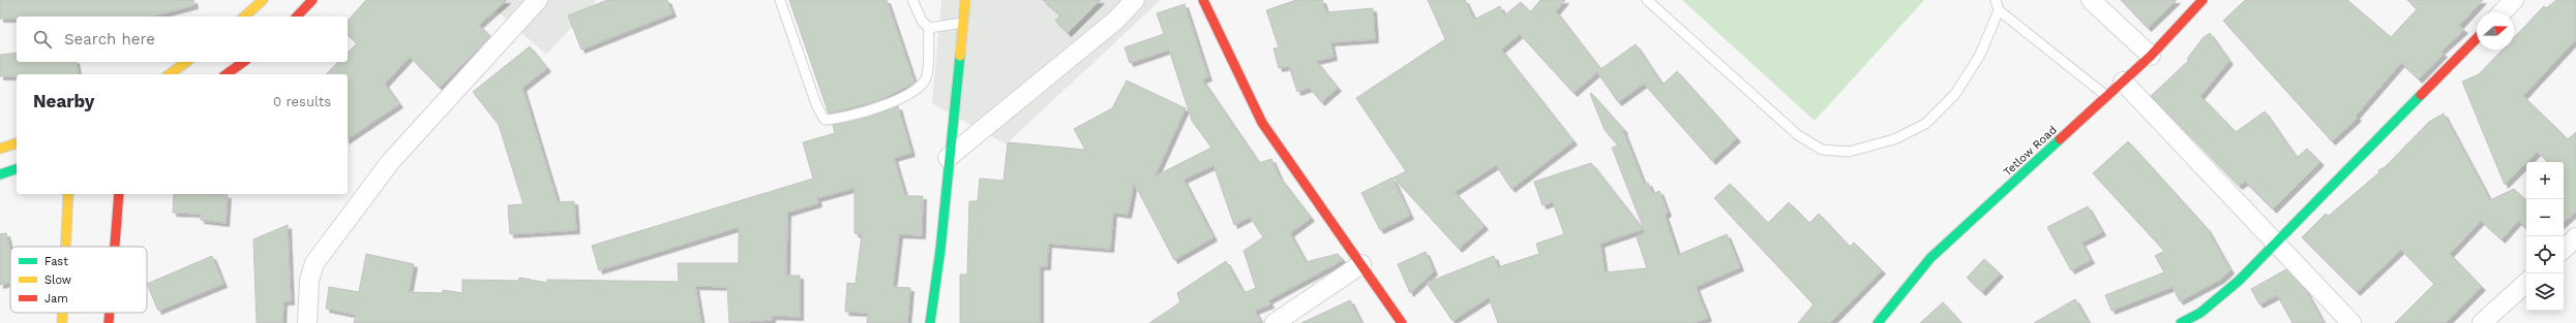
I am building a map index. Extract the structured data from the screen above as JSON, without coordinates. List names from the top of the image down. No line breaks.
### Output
{"streets":{"main road":["Tetlow Road"]},"legend":["Fast","Slow","Jam"],"north":"right","page":{"search":"Search here","heading":["Nearby","0 results"],"map_buttons":["+","−"]}}
